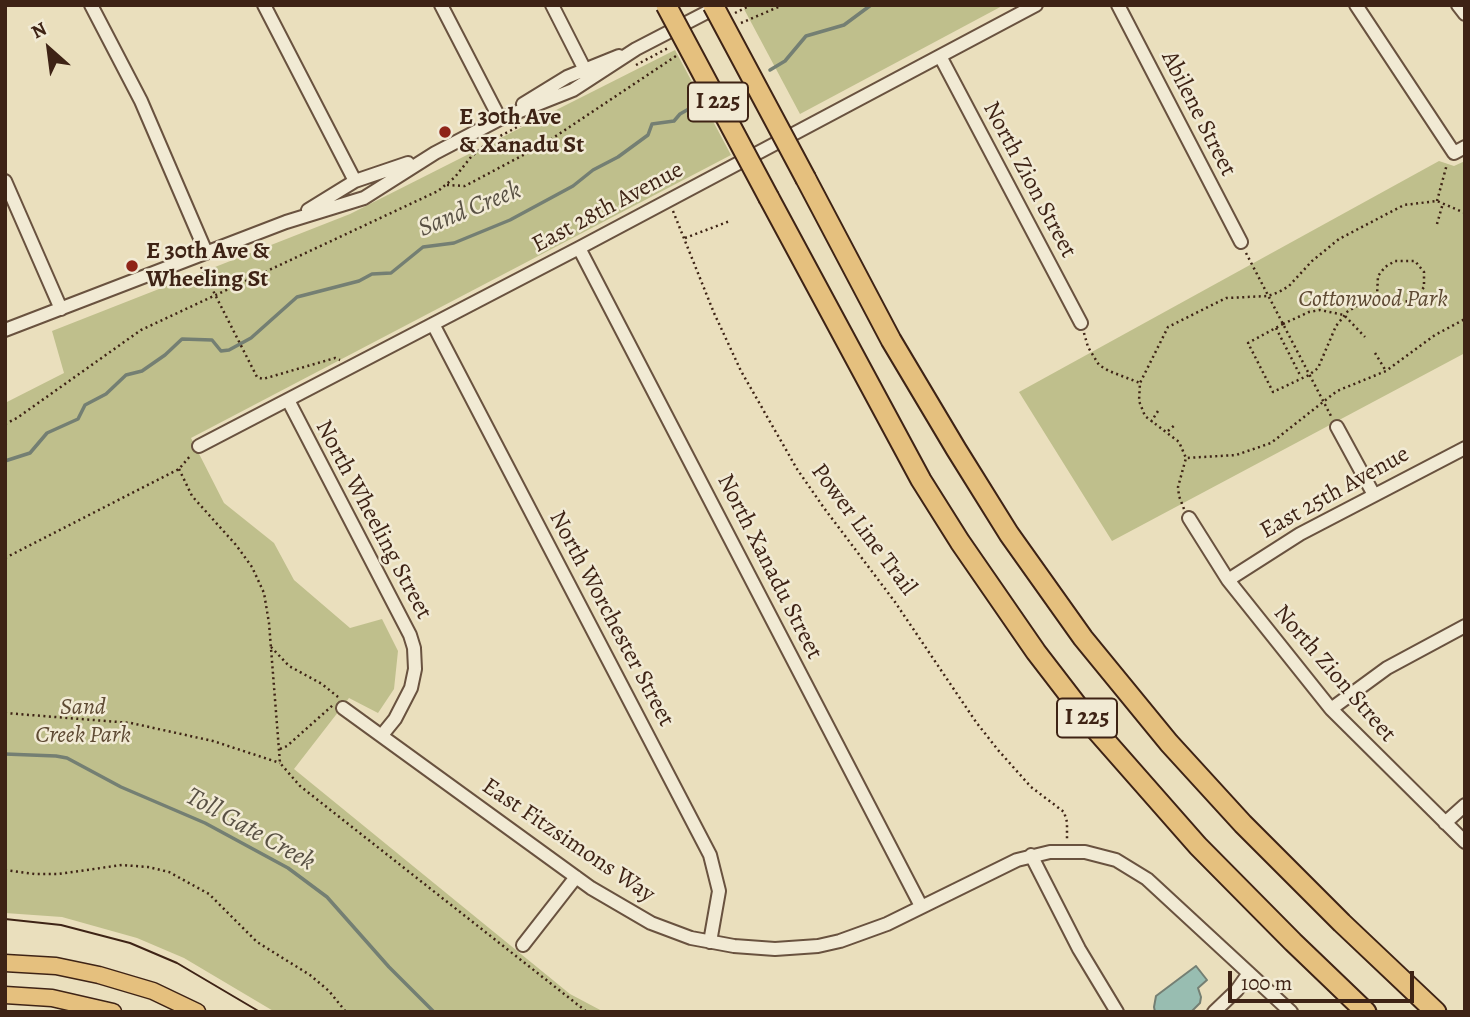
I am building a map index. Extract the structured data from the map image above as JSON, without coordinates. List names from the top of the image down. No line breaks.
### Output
{"streets":{"highway":["I 225"],"street":["Abilene Street","North Zion Street","East 28th Avenue","East 25th Avenue","North Wheeling Street","North Xanadu Street","North Worchester Street","East Fitzsimons Way"],"path":["Power Line Trail"]},"crossings":[["North Zion Street","East 28th Avenue"],["North Zion Street","East 25th Avenue"],["East 28th Avenue","North Wheeling Street"],["East 28th Avenue","Power Line Trail"],["East 28th Avenue","North Xanadu Street"],["East 28th Avenue","North Worchester Street"],["North Wheeling Street","East Fitzsimons Way"],["Power Line Trail","East Fitzsimons Way"],["North Xanadu Street","East Fitzsimons Way"],["North Worchester Street","East Fitzsimons Way"]],"water":["Sand Creek","Toll Gate Creek"],"parks":["Cottonwood Park","Sand Creek Park"],"places":["E 30th Ave & Xanadu St","E 30th Ave & Wheeling St"],"scale_bar":"100 m","north":"top left"}
